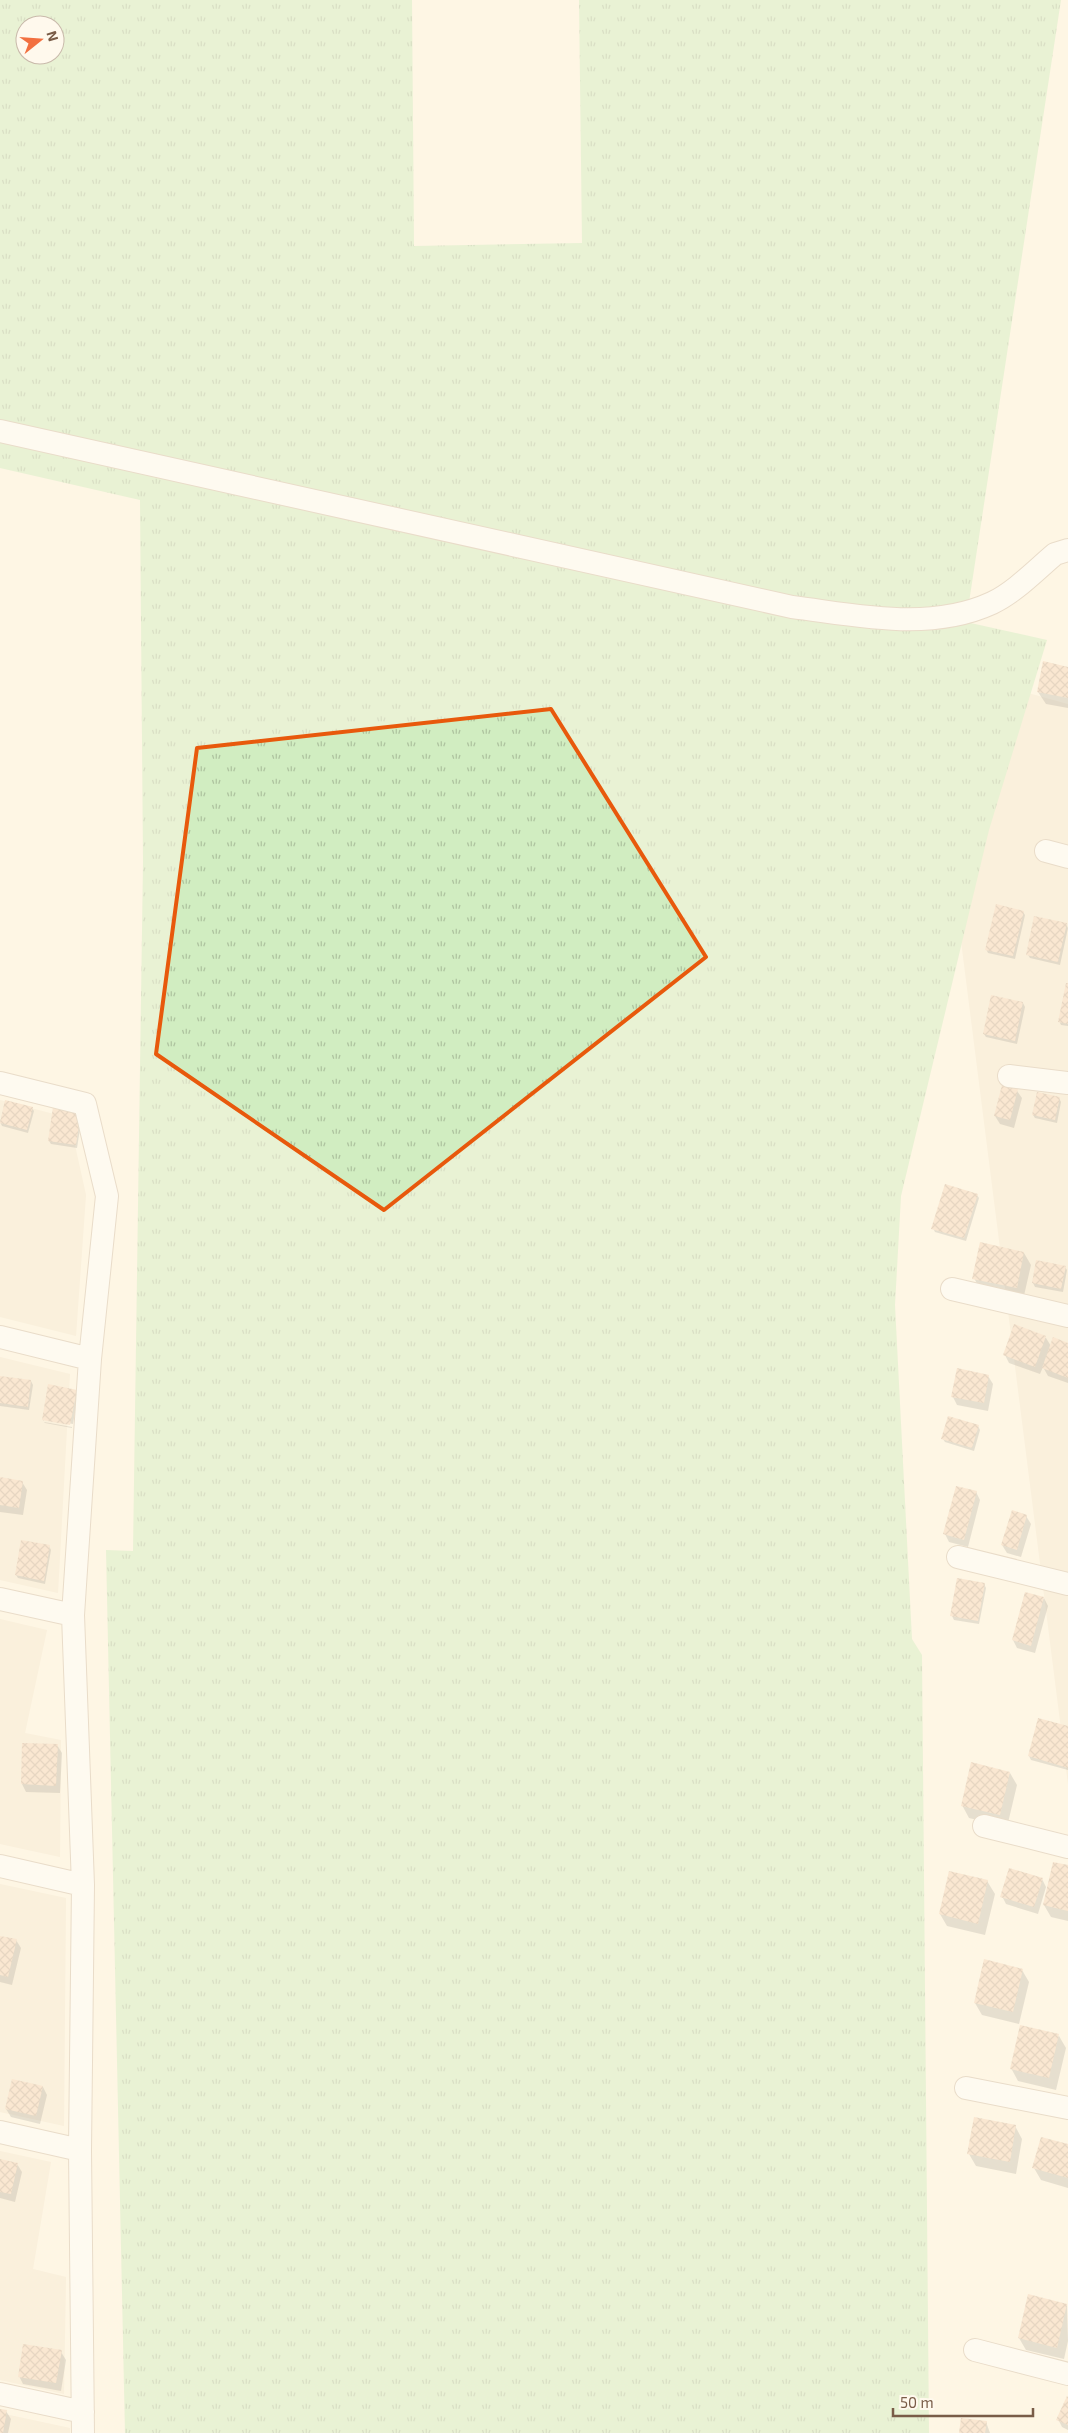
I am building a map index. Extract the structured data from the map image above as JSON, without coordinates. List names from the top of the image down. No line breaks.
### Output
{"scale_bar":"50 m","north":"right"}
